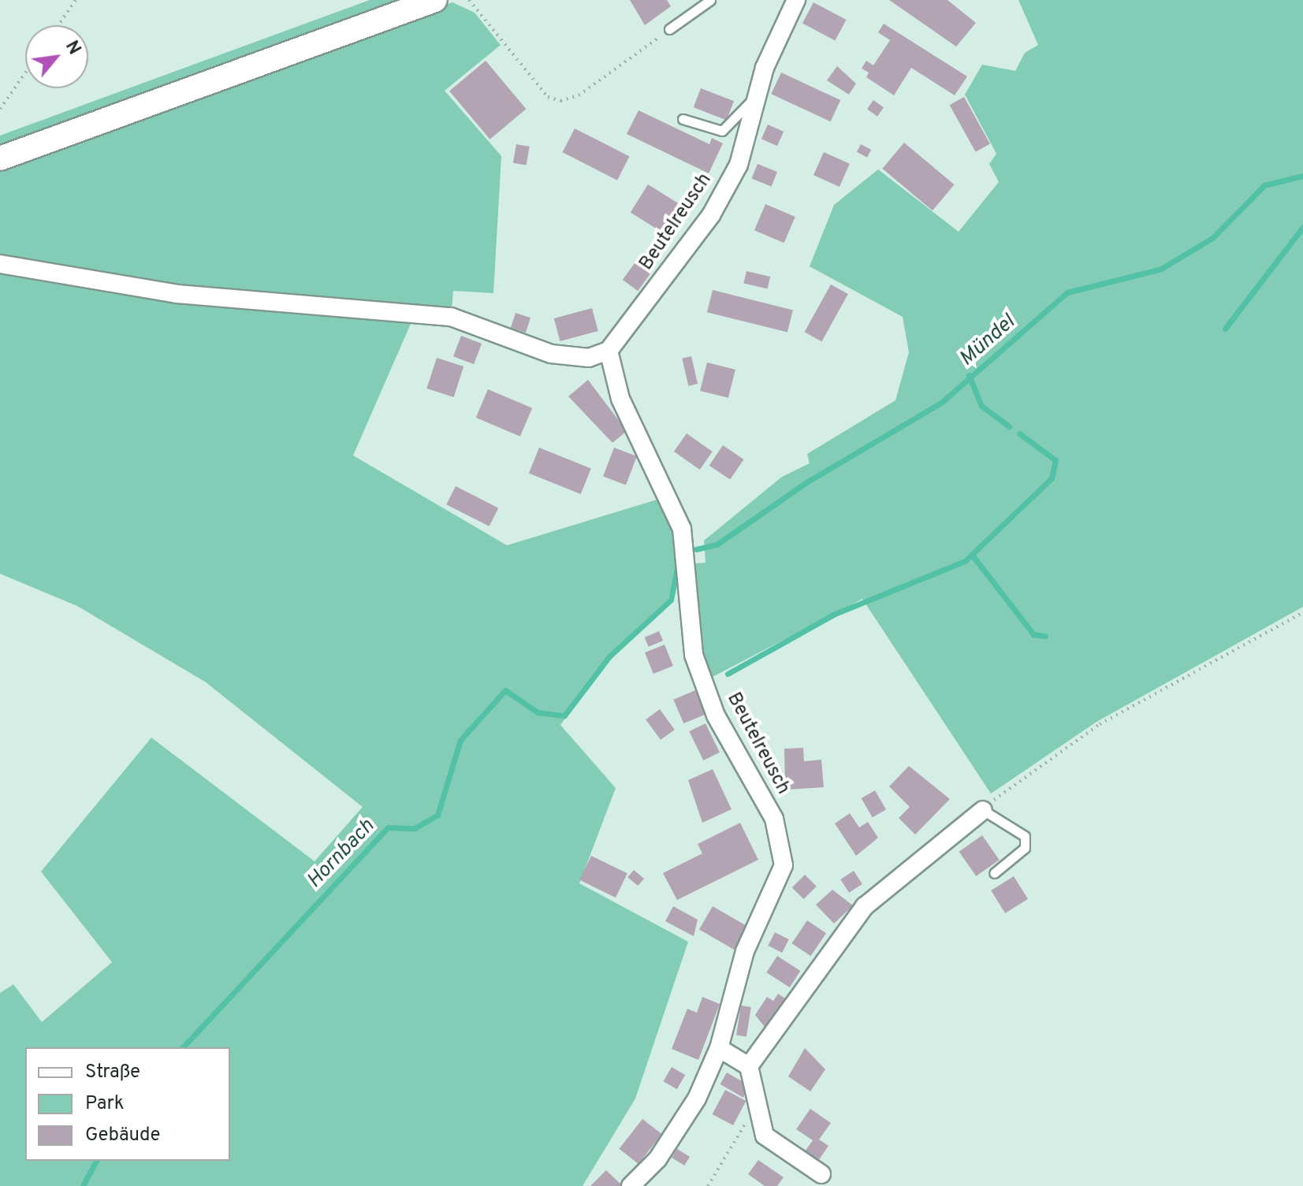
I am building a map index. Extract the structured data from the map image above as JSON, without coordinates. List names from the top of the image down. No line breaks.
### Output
{"streets":{"street":["Beutelreusch"]},"water":["Mündel","Hornbach"],"legend":["Straße","Park","Gebäude"],"north":"top right"}
